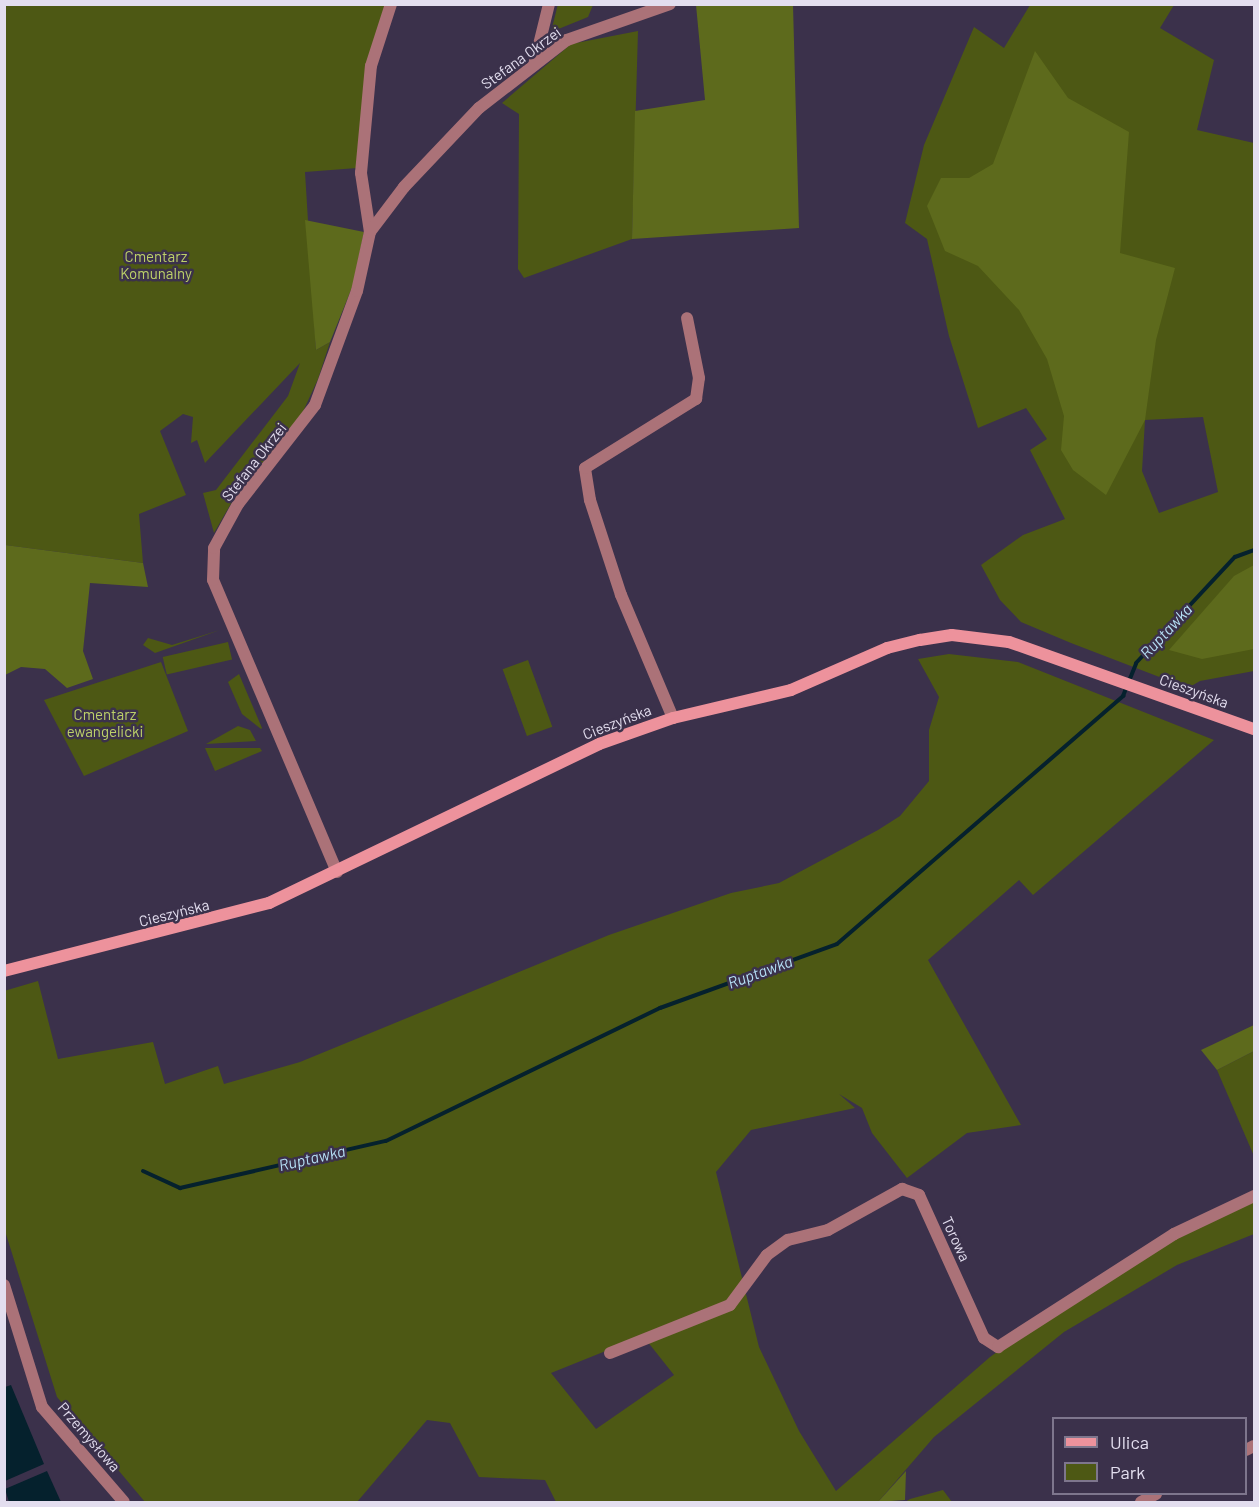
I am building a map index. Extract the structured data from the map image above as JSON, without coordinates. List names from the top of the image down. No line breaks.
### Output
{"streets":{"main road":["Cieszyńska"],"street":["Stefana Okrzei","Torowa","Przemysłowa"]},"crossings":[["Stefana Okrzei","Cieszyńska"]],"water":["Ruptawka"],"parks":["Cmentarz Komunalny","Cmentarz ewangelicki"],"legend":["Ulica","Park"]}
